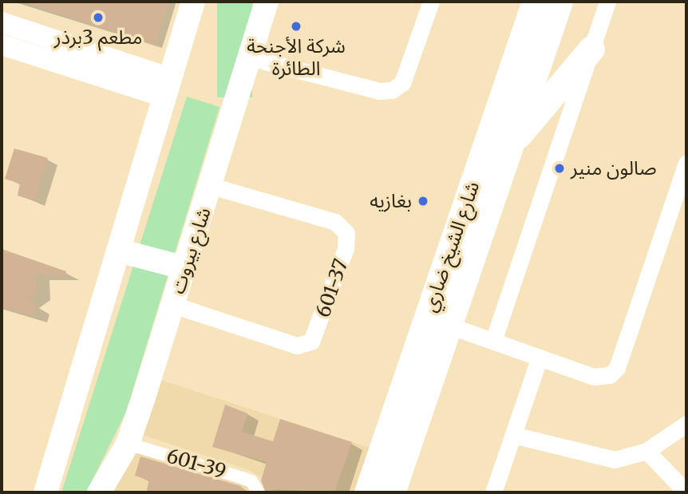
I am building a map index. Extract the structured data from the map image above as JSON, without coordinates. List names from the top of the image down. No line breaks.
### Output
{"streets":{"main road":["شارع الشيخ ضاري","شارع بيروت"],"street":["601-37","601-39"]},"crossings":[["شارع بيروت","601-37"],["شارع بيروت","601-39"]],"places":["مطعم 3برذر","شركة الأجنحة الطائرة","صالون منير","بغازيه"]}
